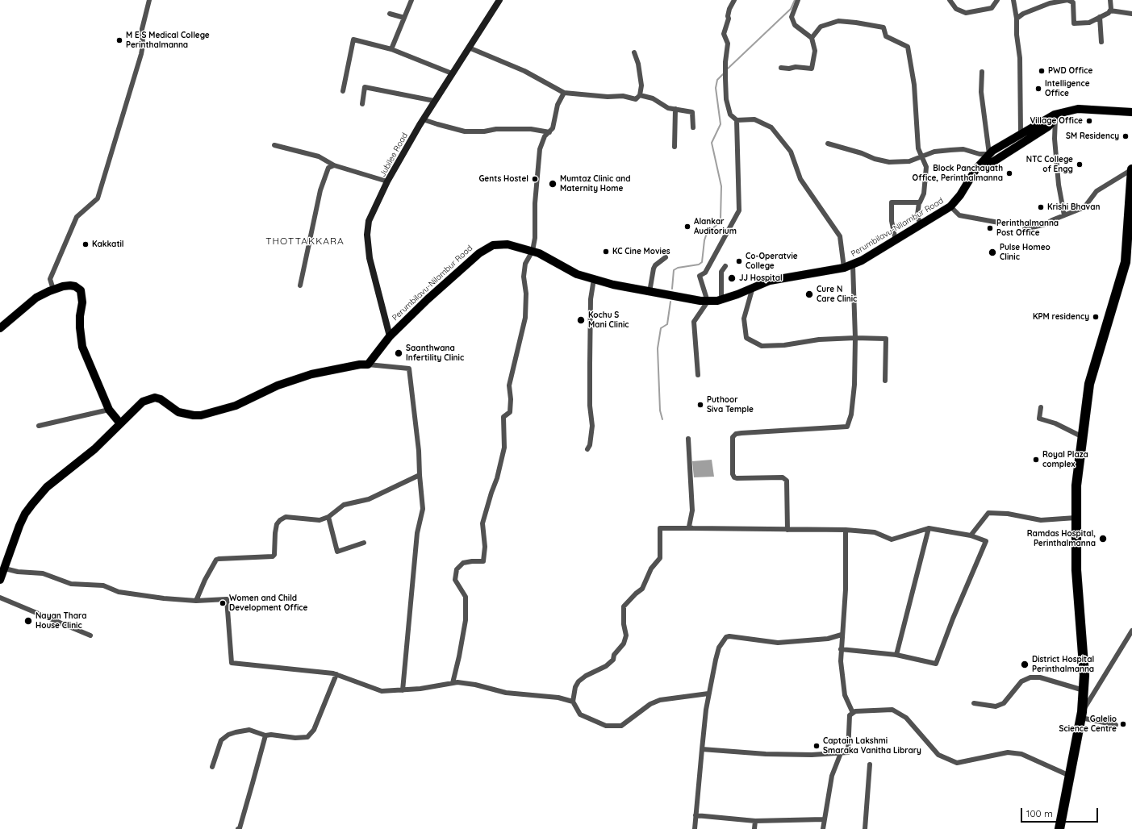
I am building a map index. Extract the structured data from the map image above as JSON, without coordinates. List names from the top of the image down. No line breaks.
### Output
{"streets":{"main road":["Jubilee Road","Perumbilavu-Nilambur Road"]},"crossings":[["Jubilee Road","Perumbilavu-Nilambur Road"]],"districts":["THOTTAKKARA"],"places":["M E S Medical College Perinthalmanna","PWD Office","Intelligence Office","Village Office","SM Residency","NTC College of Engg","Block Panchayath Office, Perinthalmanna","Gents Hostel","Mumtaz Clinic and Maternity Home","Krishi Bhavan","Alankar Auditorium","Perinthalmanna Post Office","Kakkatil","KC Cine Movies","Pulse Homeo Clinic","Co-Operatvie College","JJ Hospital","Cure N Care Clinic","KPM residency","Kochu S Mani Clinic","Saanthwana Infertility Clinic","Puthoor Siva Temple","Royal Plaza complex","Ramdas Hospital, Perinthalmanna","Women and Child Development Office","Nayan Thara House Clinic","District Hospital Perinthalmanna","Galelio Science Centre","Captain Lakshmi Smaraka Vanitha Library"],"scale_bar":"100 m"}
